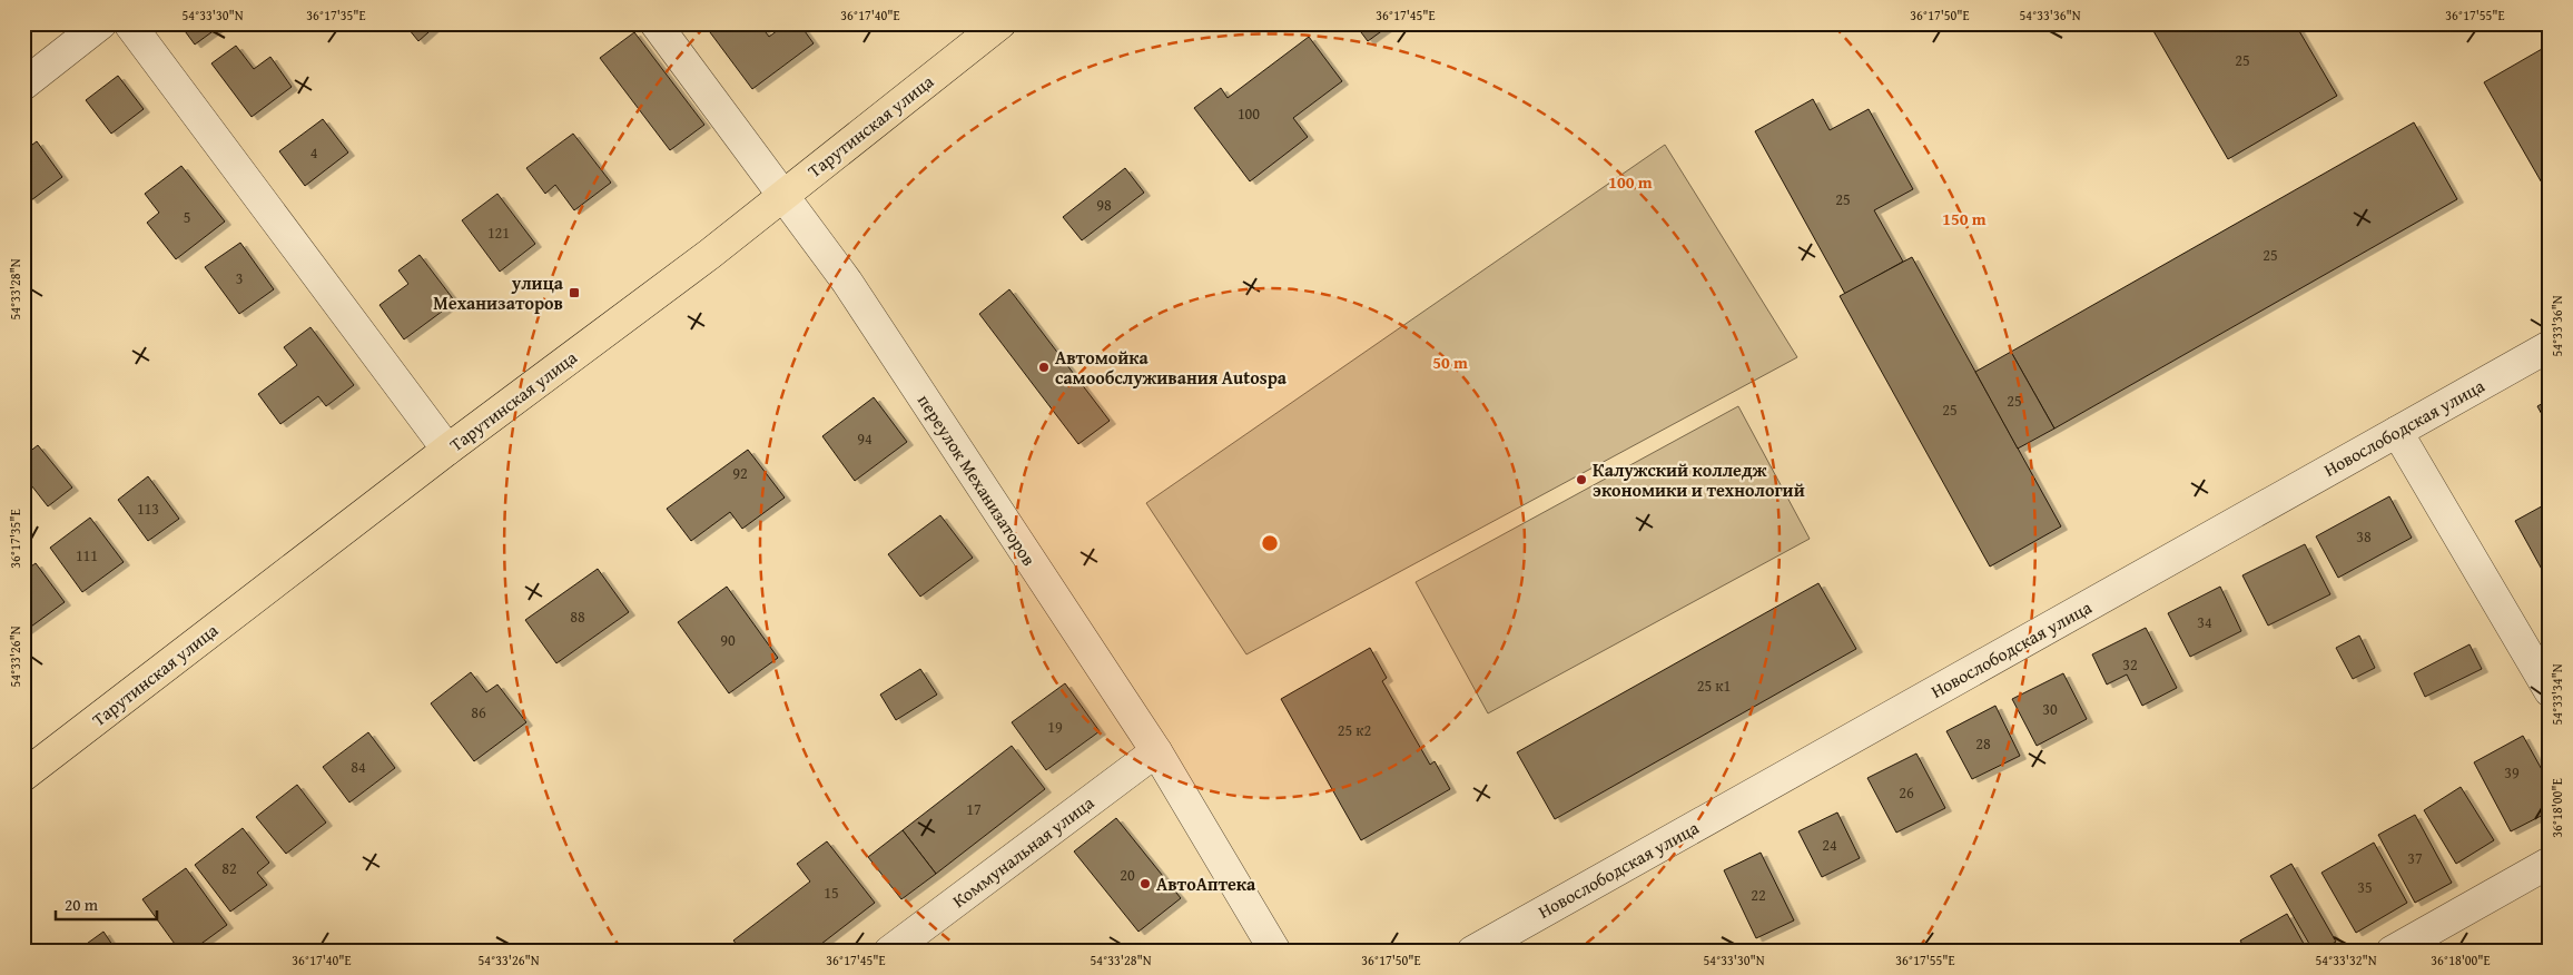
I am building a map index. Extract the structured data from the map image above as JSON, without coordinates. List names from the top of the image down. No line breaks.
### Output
{"streets":{"main road":["Тарутинская улица"],"street":["Новослободская улица","переулок Механизаторов","Коммунальная улица"]},"crossings":[["Тарутинская улица","переулок Механизаторов"],["переулок Механизаторов","Коммунальная улица"]],"places":{"transit":["улица Механизаторов"],"other":["Автомойка самообслуживания Autospa","Калужский колледж экономики и технологий","АвтоАптека"]},"house_numbers":["25","100","4","25","98","5","121","25","3","25","25","94","92","113","38","111","88","34","90","32","25 к1","30","86","19","25 к2","28","84","39","26","17","24","37","82","20","35","15","22"],"scale_bar":"20 m","coordinates":["54°33'30\"N","36°17'35\"E","36°17'40\"E","36°17'45\"E","36°17'50\"E","54°33'36\"N","36°17'55\"E","54°33'28\"N","54°33'26\"N","54°33'34\"N","36°18'00\"E","54°33'32\"N"],"rings":["100 m","150 m","50 m"]}
